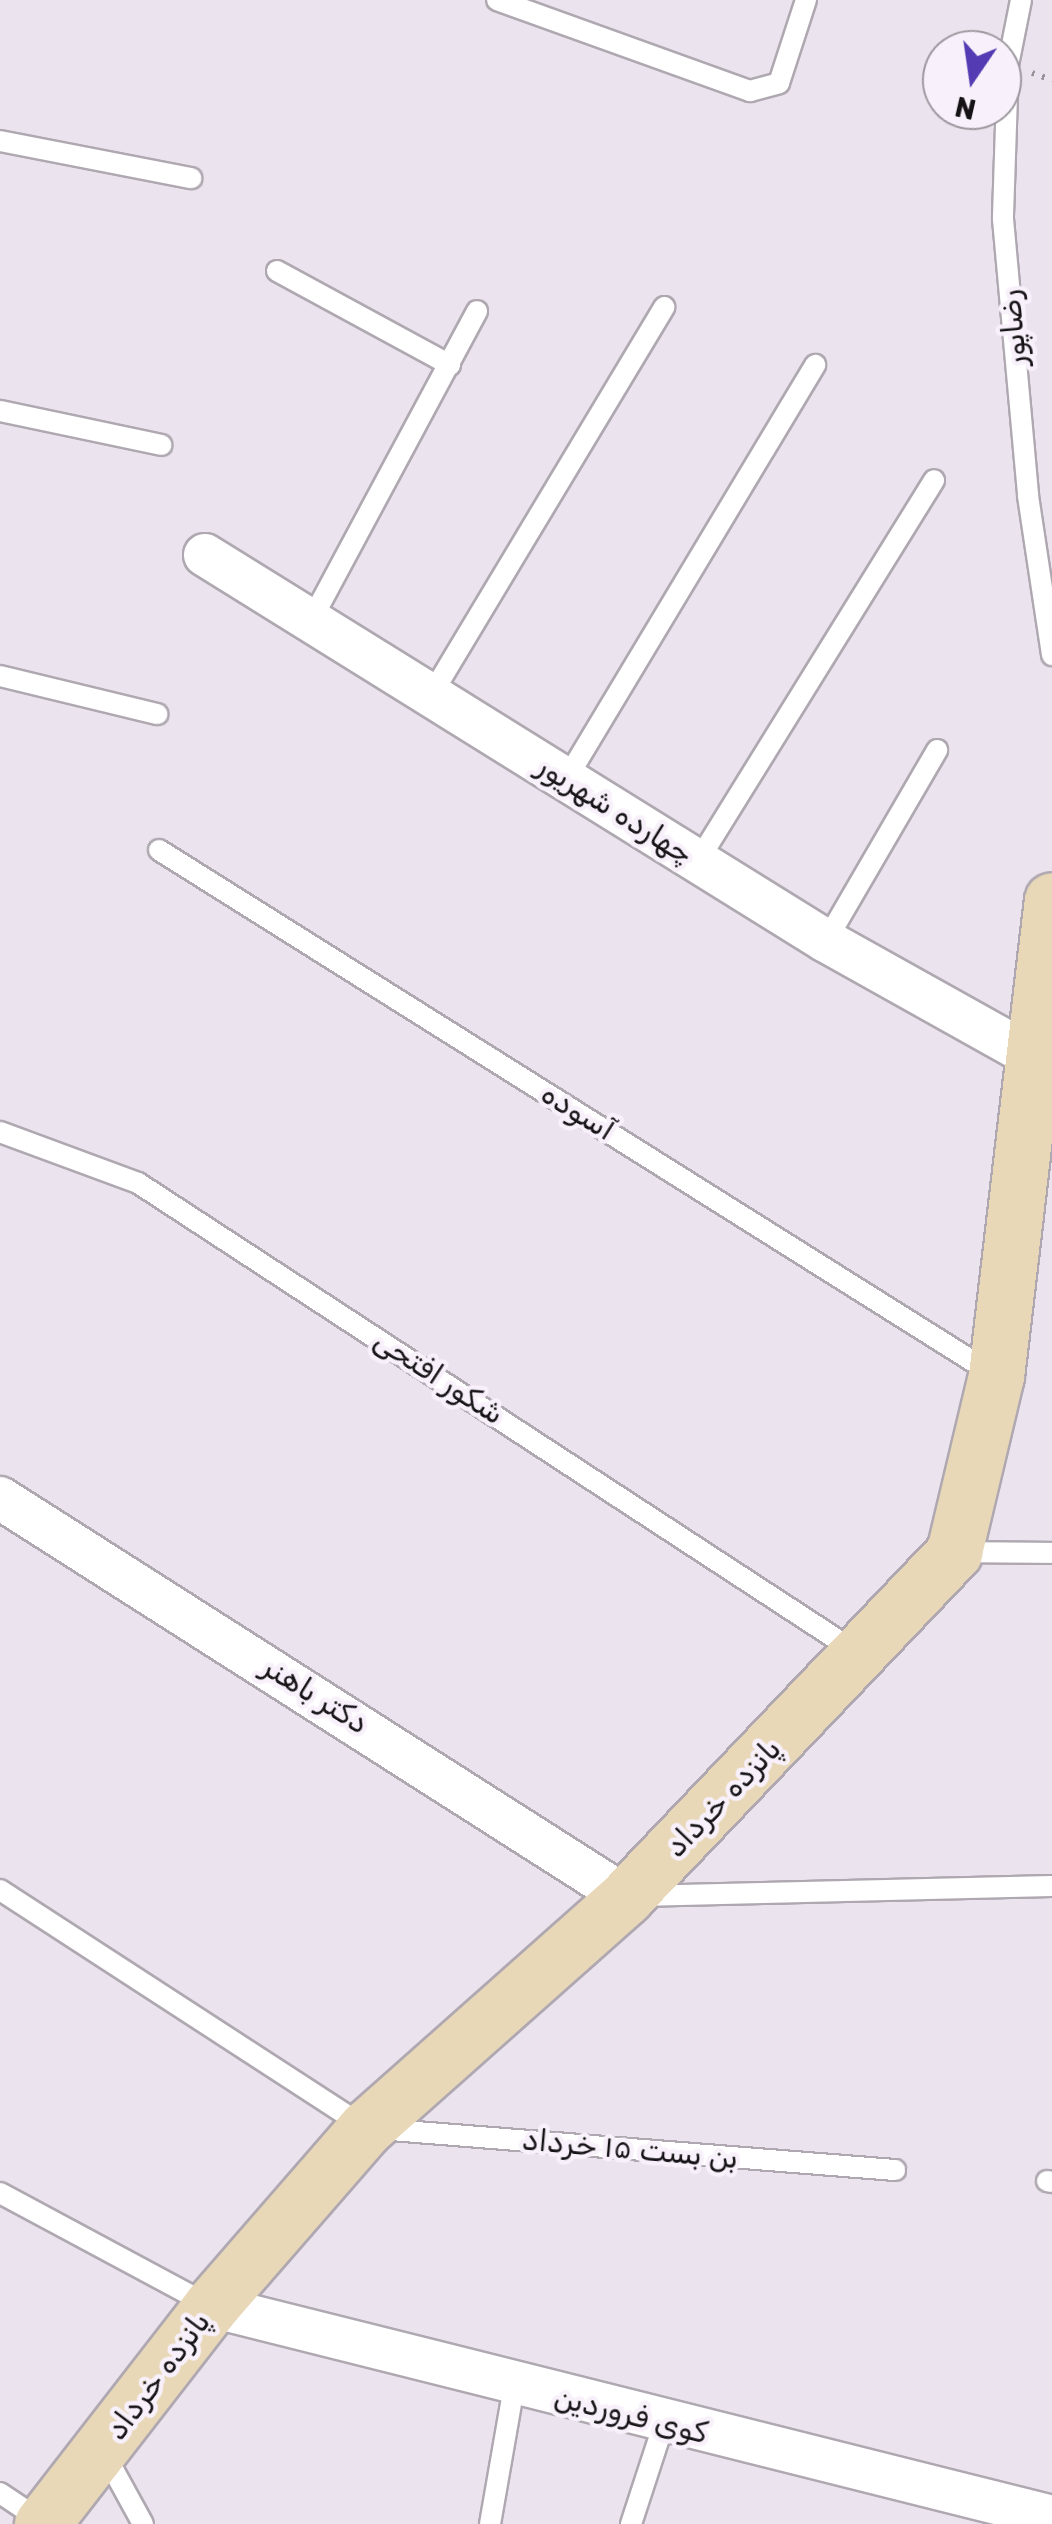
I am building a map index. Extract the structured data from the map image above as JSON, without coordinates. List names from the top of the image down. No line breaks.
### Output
{"streets":{"street":["چهارده شهریور","دکتر باهنر","پانزده خرداد","کوی فروردین"],"lane":["رضاپور","آسوده","شکور افتحی","بن بست ۱۵ خرداد"]},"crossings":[["چهارده شهریور","پانزده خرداد"],["آسوده","پانزده خرداد"],["شکور افتحی","پانزده خرداد"],["دکتر باهنر","پانزده خرداد"],["پانزده خرداد","بن بست ۱۵ خرداد"],["پانزده خرداد","کوی فروردین"]],"north":"bottom"}
